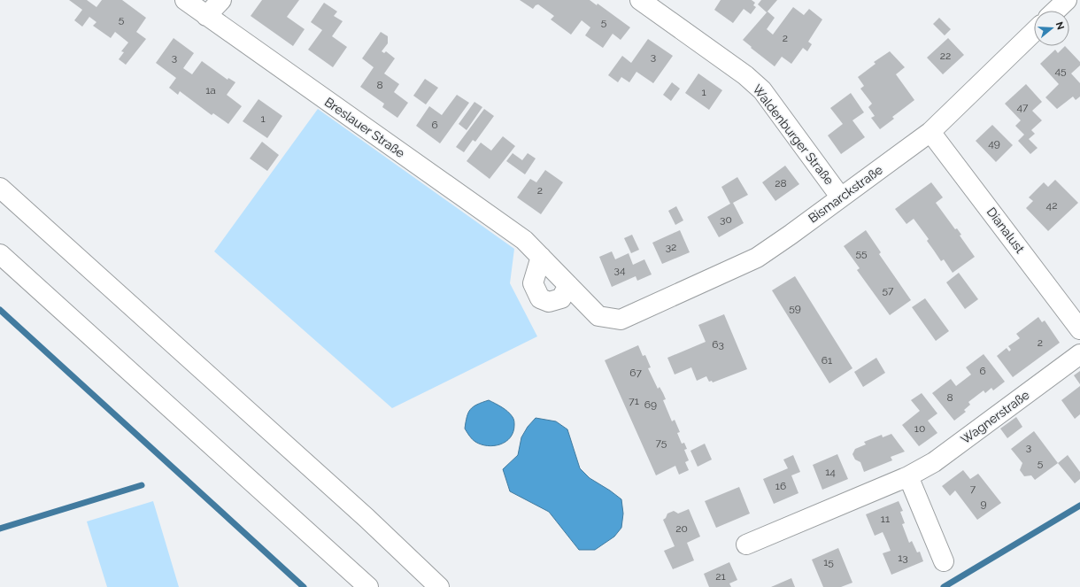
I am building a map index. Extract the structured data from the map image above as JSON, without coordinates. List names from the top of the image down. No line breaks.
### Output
{"streets":{"main road":["Breslauer Straße","Waldenburger Straße","Bismarckstraße","Dianalust","Wagnerstraße"]},"crossings":[["Breslauer Straße","Bismarckstraße"],["Waldenburger Straße","Bismarckstraße"],["Bismarckstraße","Dianalust"]],"house_numbers":["5","5","2","22","3","3","45","8","1a","1","47","1","6","49","28","2","42","30","32","55","34","57","59","2","63","61","6","67","8","71","69","10","75","3","5","14","16","7","9","11","20","13","15","21"],"north":"right"}
